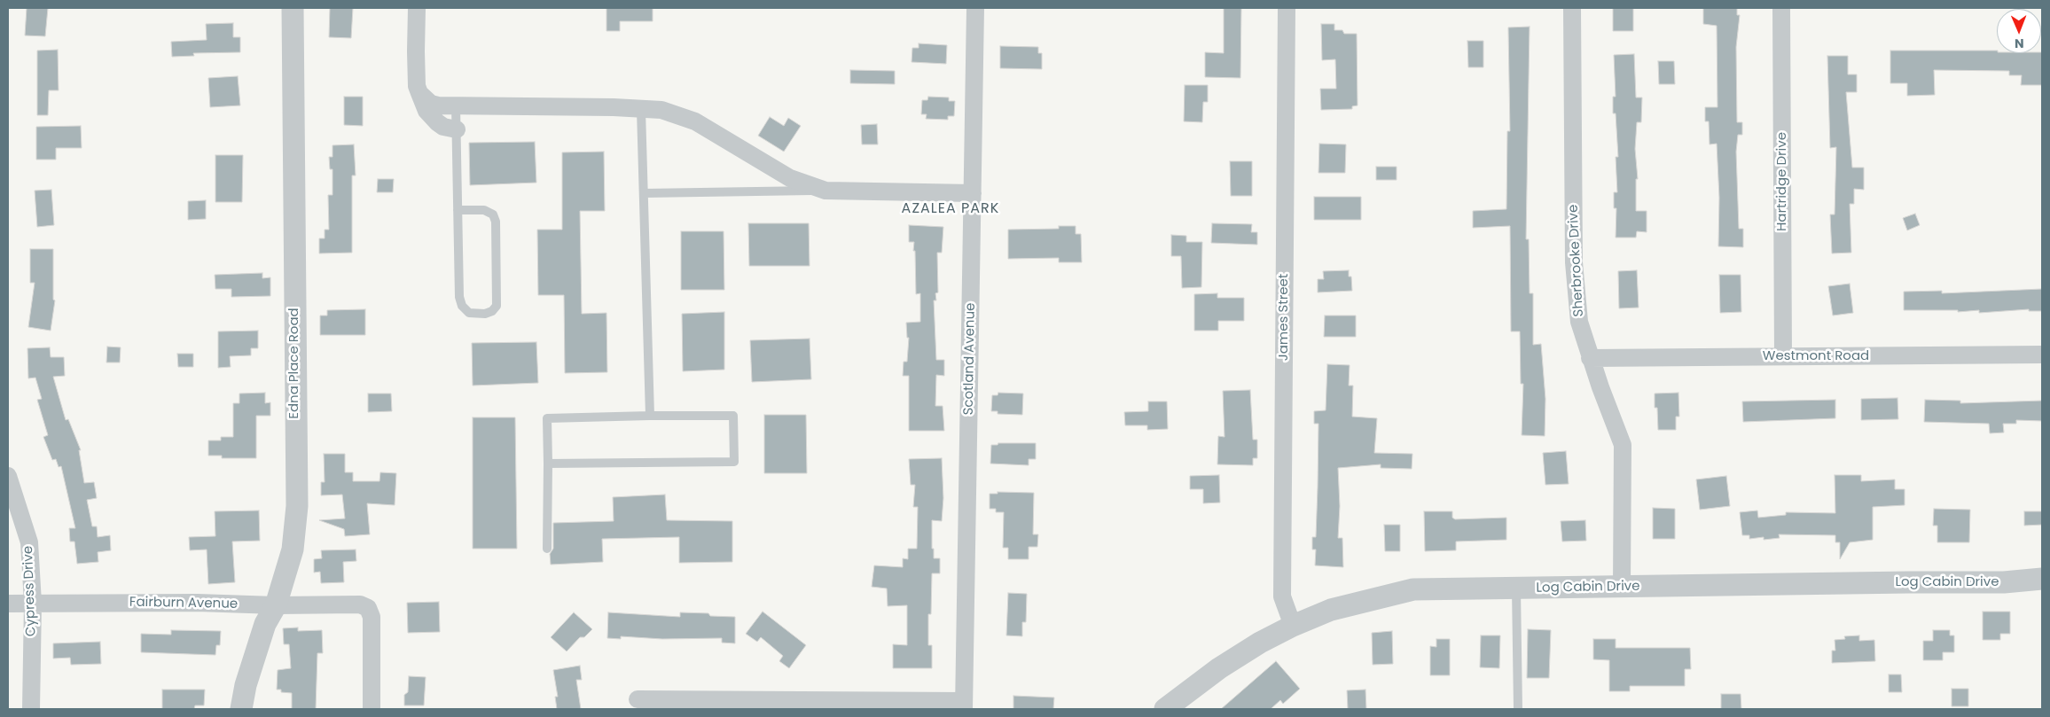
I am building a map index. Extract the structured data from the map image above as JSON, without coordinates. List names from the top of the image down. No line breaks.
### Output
{"streets":{"street":["Hartridge Drive","Sherbrooke Drive","James Street","Westmont Road","Scotland Avenue","Edna Place Road","Log Cabin Drive","Cypress Drive","Fairburn Avenue"]},"crossings":[["Hartridge Drive","Westmont Road"],["Sherbrooke Drive","Westmont Road"],["Sherbrooke Drive","Log Cabin Drive"],["James Street","Log Cabin Drive"],["Edna Place Road","Fairburn Avenue"],["Cypress Drive","Fairburn Avenue"]],"districts":["AZALEA PARK"],"north":"bottom"}
